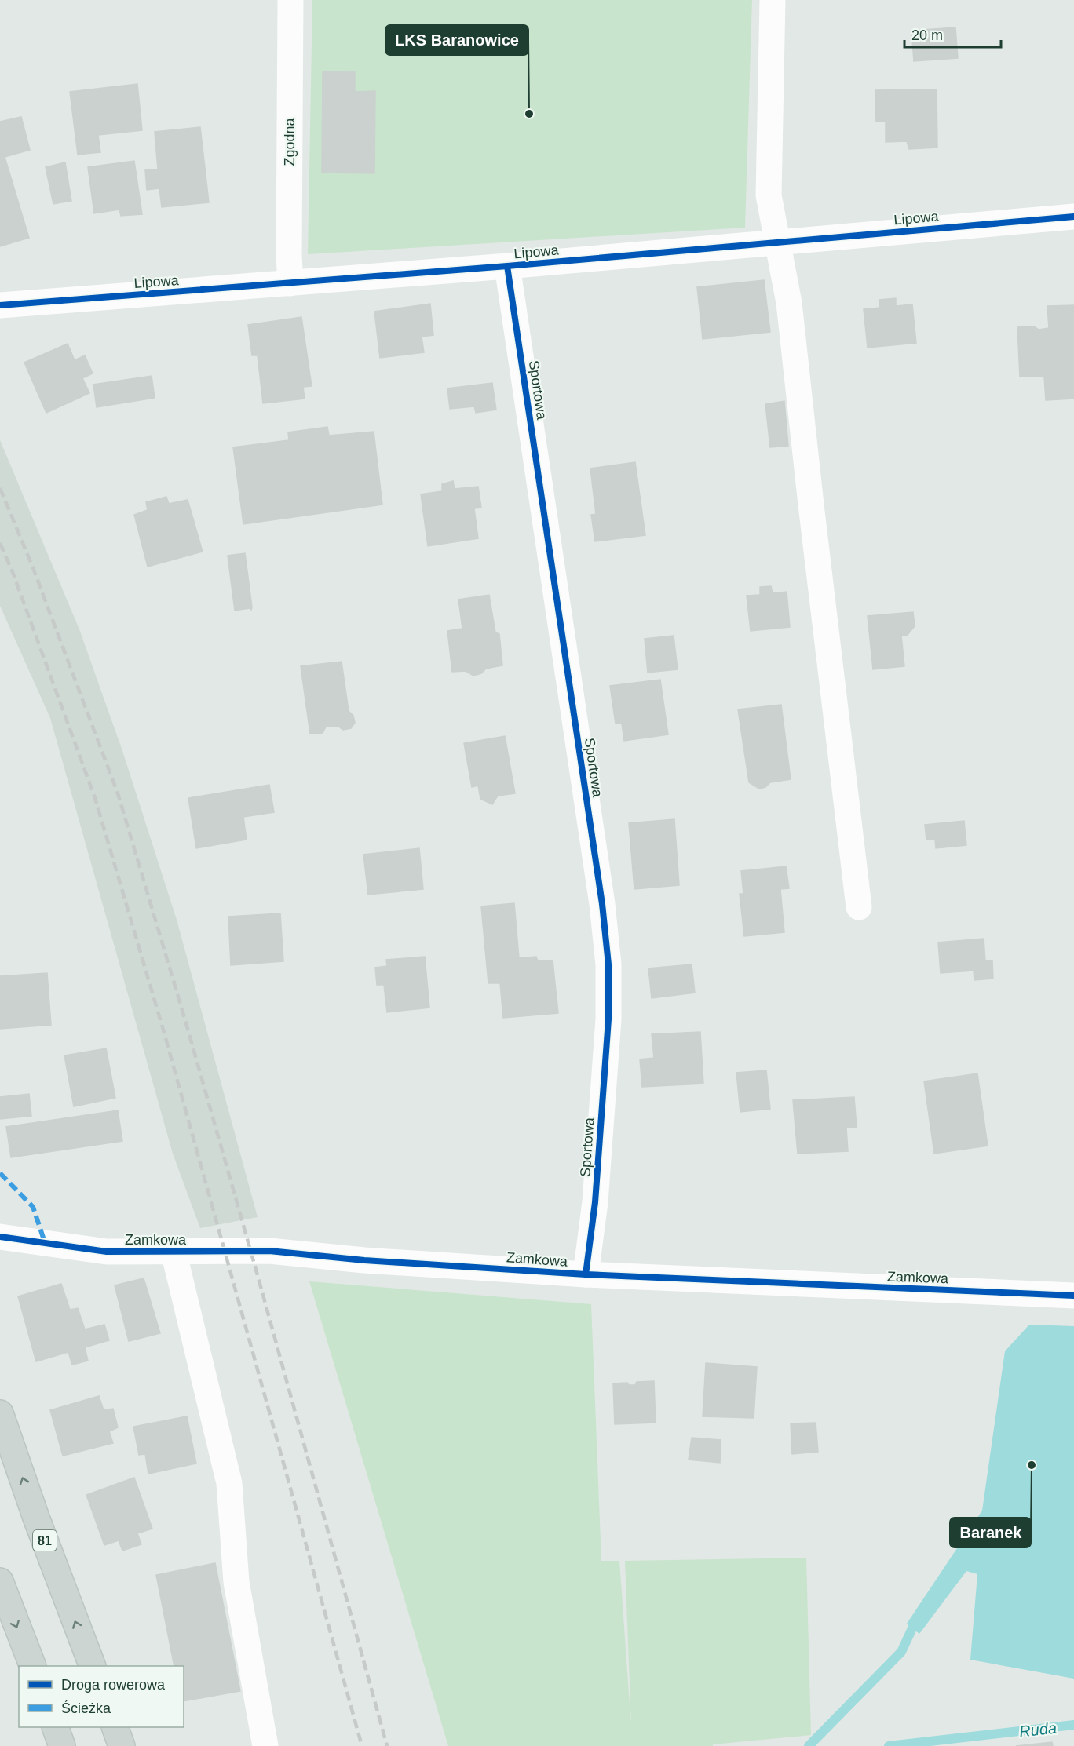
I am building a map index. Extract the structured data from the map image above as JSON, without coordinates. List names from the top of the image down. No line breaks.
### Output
{"streets":{"main road":["81"],"street":["Zgodna","Lipowa","Sportowa","Zamkowa"]},"crossings":[["Zgodna","Lipowa"],["Lipowa","Sportowa"],["Sportowa","Zamkowa"]],"water":["Ruda"],"places":["LKS Baranowice","Baranek"],"legend":["Droga rowerowa","Ścieżka"],"scale_bar":"20 m"}
